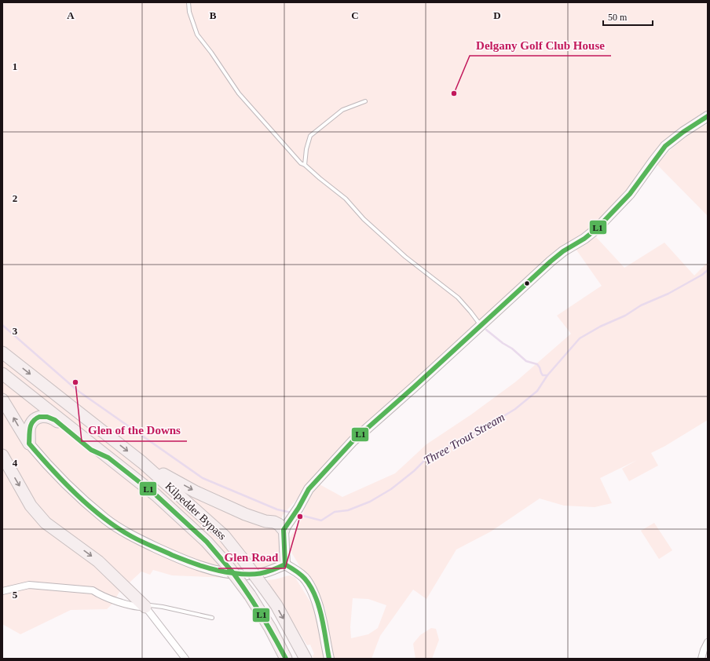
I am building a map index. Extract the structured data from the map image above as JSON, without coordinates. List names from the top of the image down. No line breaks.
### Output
{"streets":{"highway":["Kilpedder Bypass"]},"water":["Three Trout Stream"],"places":["Delgany Golf Club House","Glen of the Downs","Glen Road"],"lines":["transit line L1"],"scale_bar":"50 m","grid":{"columns":["A","B","C","D"],"rows":["1","2","3","4","5"]}}
